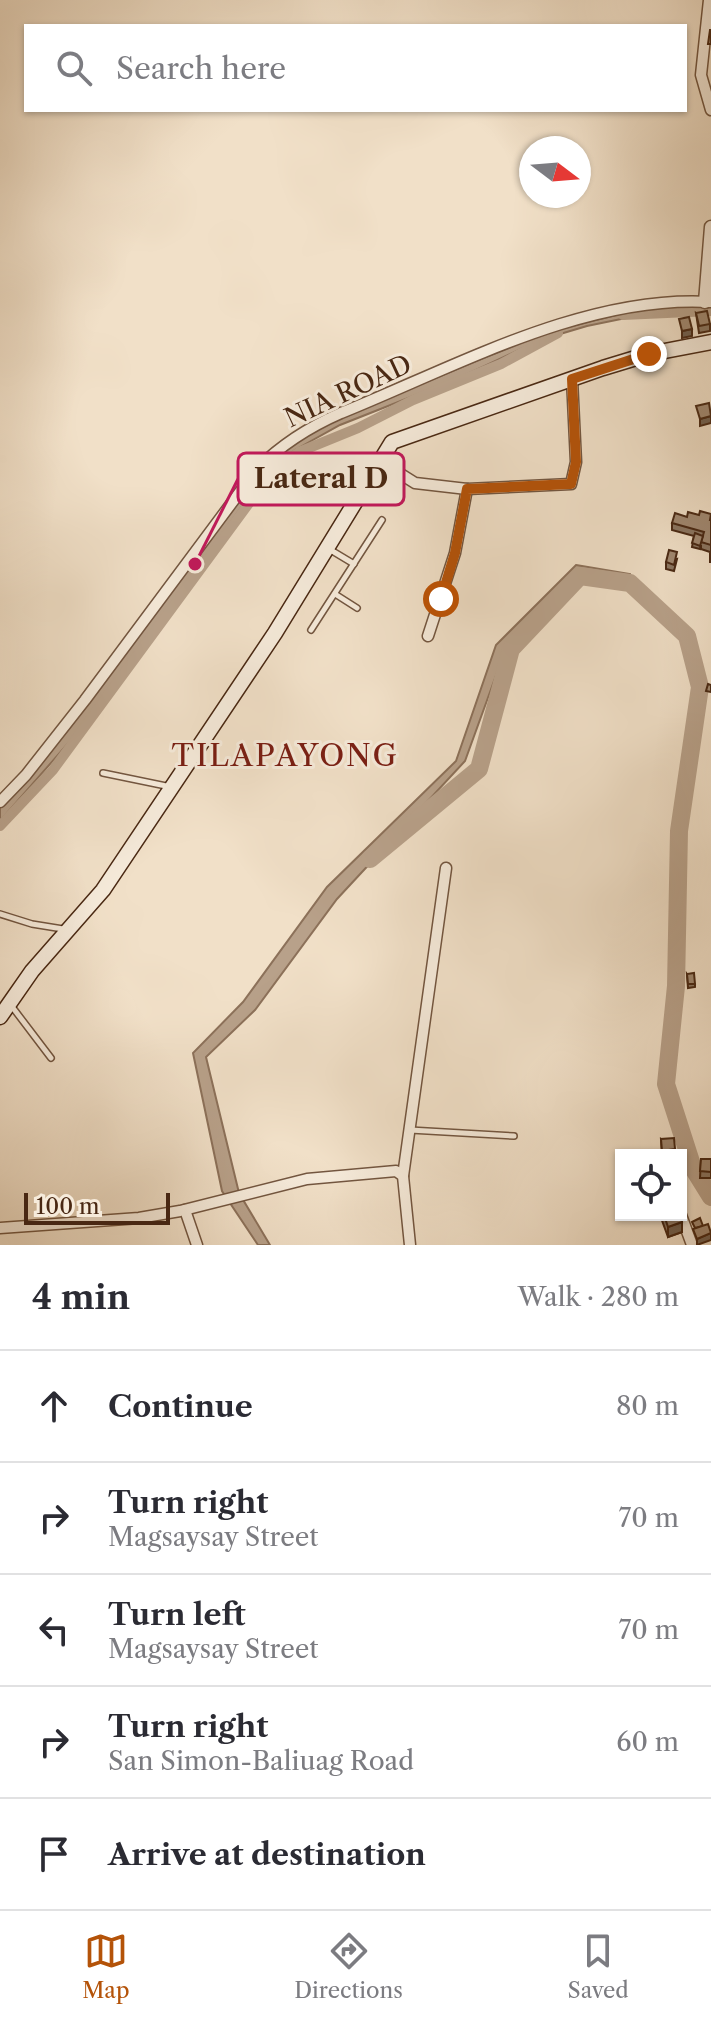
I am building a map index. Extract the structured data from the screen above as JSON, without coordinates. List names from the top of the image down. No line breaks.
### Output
{"streets":{"street":["NIA ROAD"]},"districts":["TILAPAYONG"],"places":["Lateral D"],"scale_bar":"100 m","north":"right","page":{"search":"Search here","scale":"100 m","heading":["4 min","Walk · 280 m"],"list":[["Continue","80 m"],["Turn right","Magsaysay Street","70 m"],["Turn left","Magsaysay Street","70 m"],["Turn right","San Simon-Baliuag Road","60 m"],"Arrive at destination"],"nav":["Map","Directions","Saved"]}}
